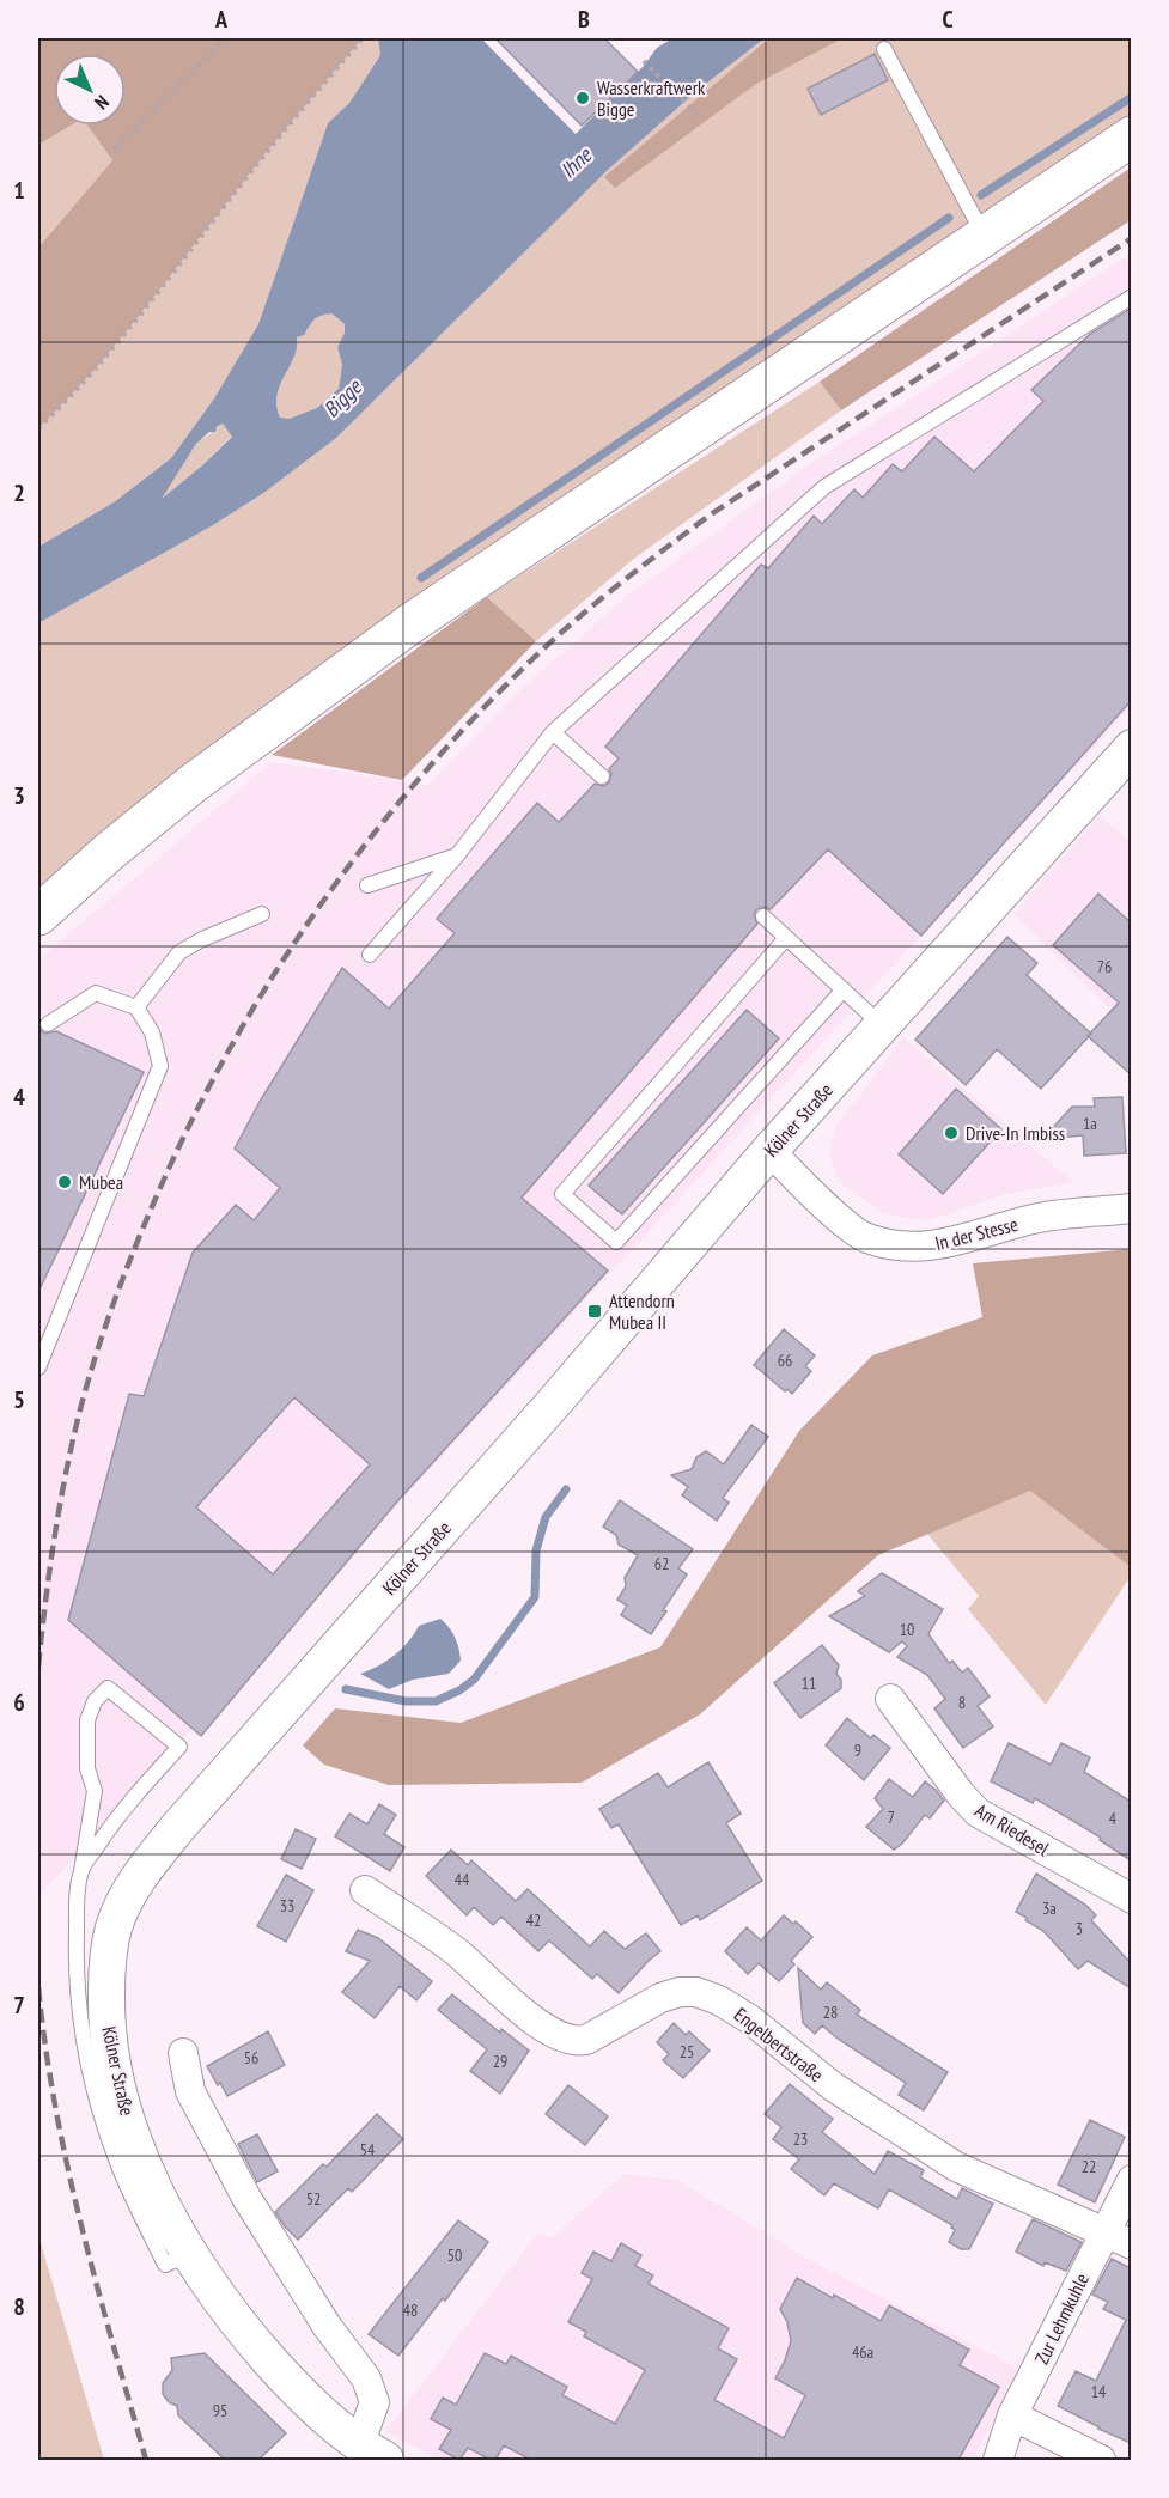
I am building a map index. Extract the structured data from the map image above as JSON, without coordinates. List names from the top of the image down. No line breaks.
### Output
{"streets":{"street":["Kölner Straße","In der Stesse","Am Riedesel","Engelbertstraße","Zur Lehmkuhle"]},"crossings":[["Kölner Straße","In der Stesse"],["Engelbertstraße","Zur Lehmkuhle"]],"water":["Ihne","Bigge"],"places":{"other":["Wasserkraftwerk Bigge","Drive-In Imbiss","Mubea"],"transit":["Attendorn Mubea II"]},"house_numbers":["76","1a","66","62","10","11","8","9","7","4","44","33","3a","42","3","28","25","56","29","23","54","22","52","50","48","46a","14","95"],"north":"bottom right","grid":{"columns":["A","B","C"],"rows":["1","2","3","4","5","6","7","8"]}}
